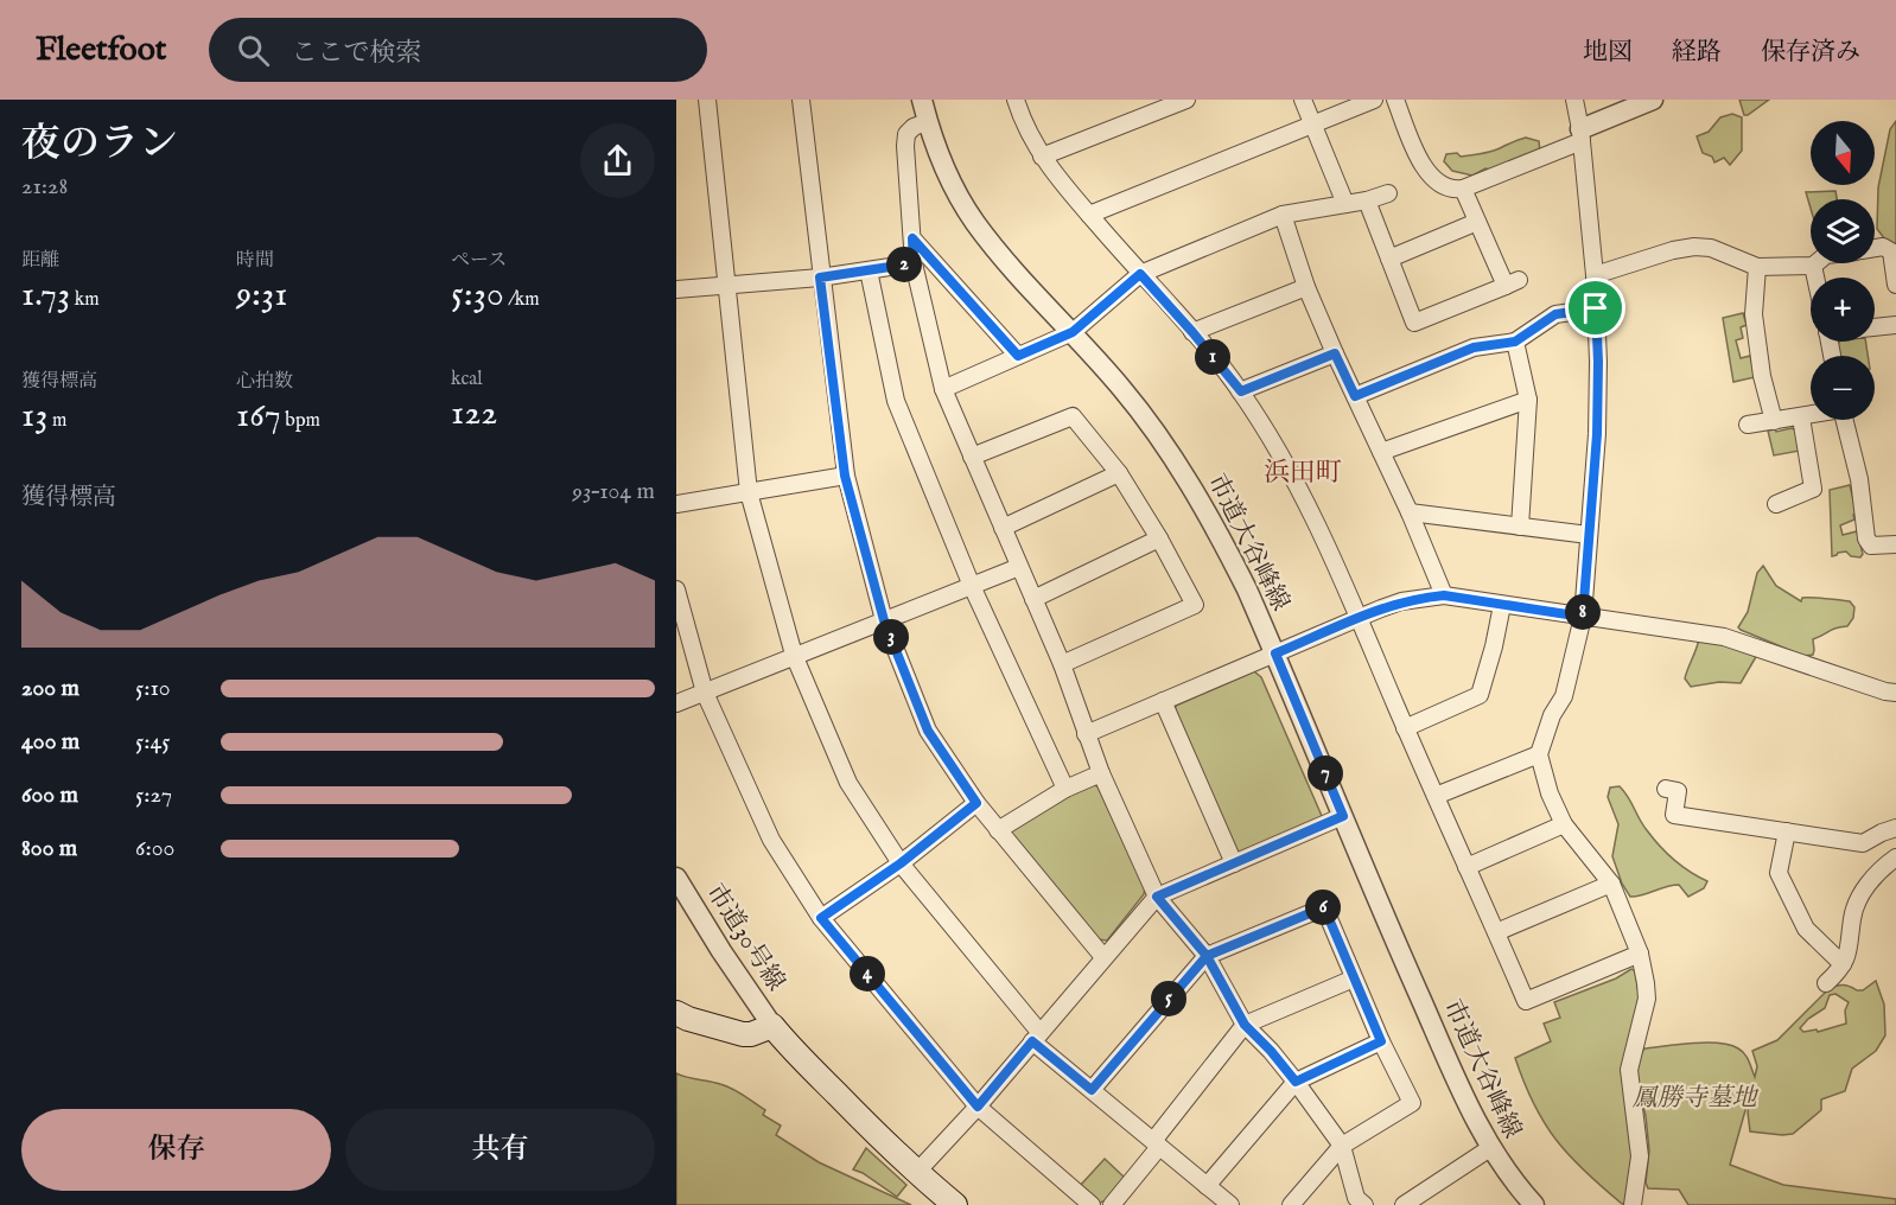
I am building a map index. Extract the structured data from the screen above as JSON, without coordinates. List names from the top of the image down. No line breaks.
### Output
{"streets":{"street":["市道大谷峰線","市道30号線"]},"districts":["浜田町"],"parks":["鳳勝寺墓地"],"north":"bottom","page":{"header":"Fleetfoot","search":"ここで検索","nav":["地図","経路","保存済み"],"heading":["夜のラン","21:28"],"map_buttons":["+","−"],"stats":[["距離","1.73 km"],["時間","9:31"],["ペース","5:30 /km"],["獲得標高","13 m"],["心拍数","167 bpm"],["kcal","122"]],"pins":["2","1","8","3","7","6","4","5"],"chart":["獲得標高","93–104 m"],"list":[{"name":"200 m","note":"5:10"},{"name":"400 m","note":"5:45"},{"name":"600 m","note":"5:27"},{"name":"800 m","note":"6:00"}],"buttons":["保存","共有"]}}
